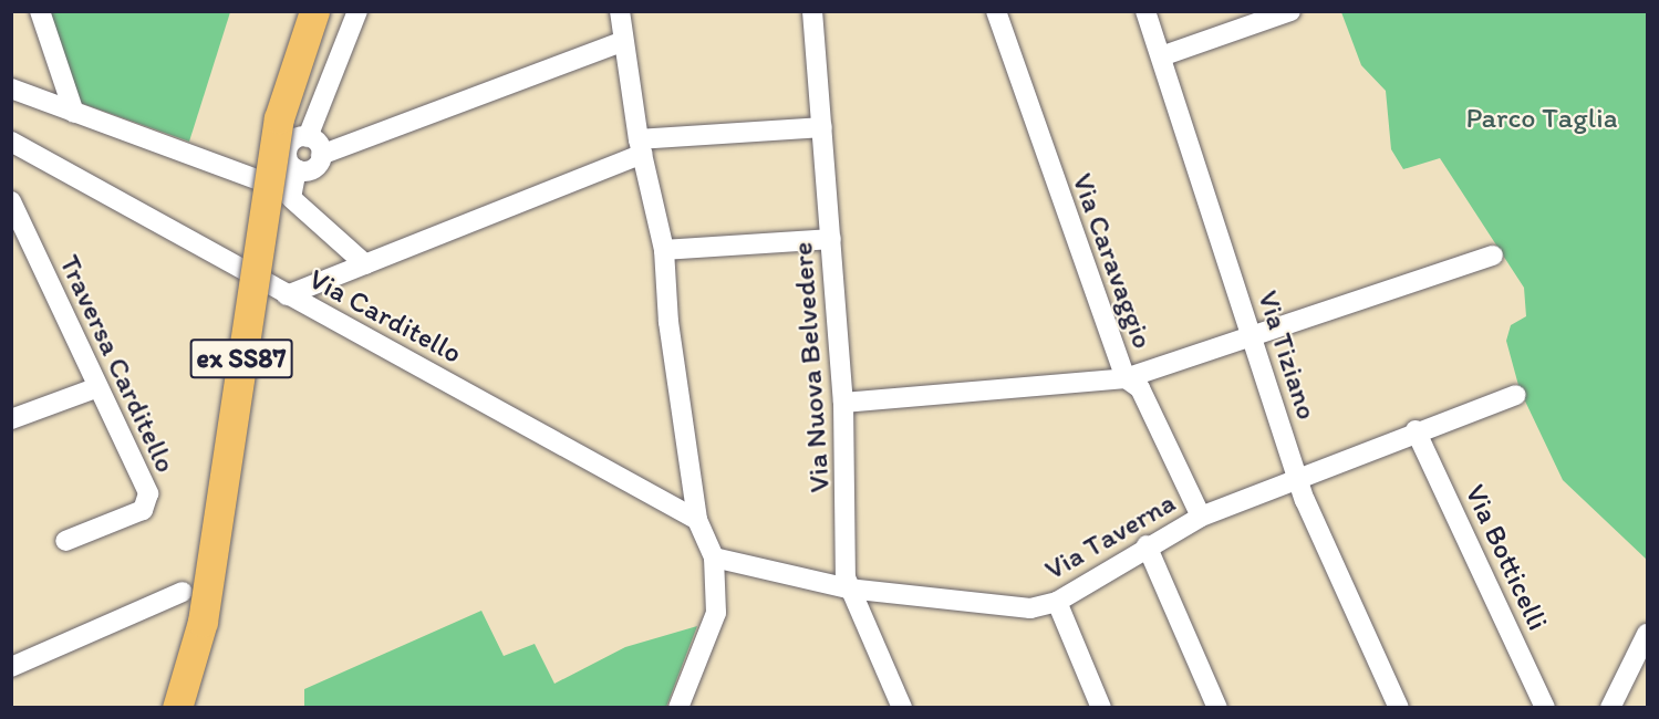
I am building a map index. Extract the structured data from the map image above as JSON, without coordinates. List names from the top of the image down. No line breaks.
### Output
{"streets":{"highway":["ex SS87"],"street":["Via Caravaggio","Via Carditello","Via Tiziano","Traversa Carditello","Via Nuova Belvedere","Via Taverna","Via Botticelli"]},"crossings":[["Via Caravaggio","Via Taverna"],["Via Tiziano","Via Taverna"],["Via Nuova Belvedere","Via Taverna"],["Via Taverna","Via Botticelli"]],"parks":["Parco Taglia"]}
